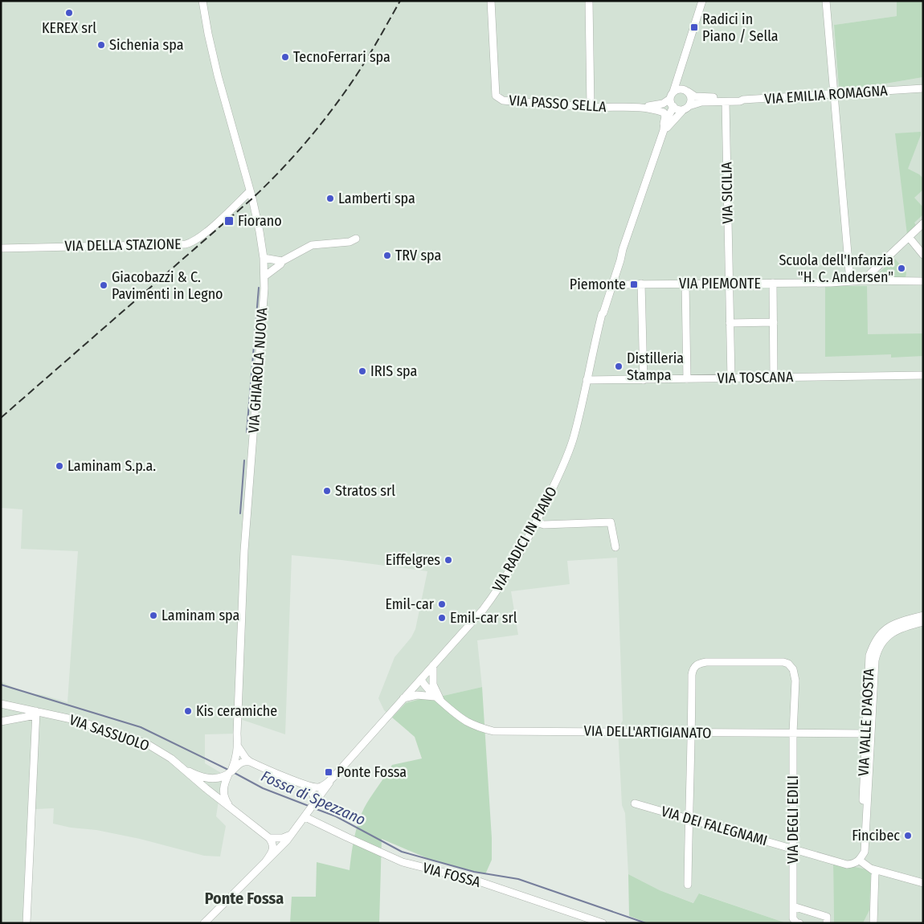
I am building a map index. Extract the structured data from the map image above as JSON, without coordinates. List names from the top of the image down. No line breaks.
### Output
{"streets":{"street":["VIA EMILIA ROMAGNA","VIA PASSO SELLA","VIA SICILIA","VIA DELLA STAZIONE","VIA PIEMONTE","VIA GHIAROLA NUOVA","VIA TOSCANA","VIA RADICI IN PIANO","VIA VALLE D'AOSTA","VIA DELL'ARTIGIANATO","VIA SASSUOLO","VIA DEGLI EDILI","VIA DEI FALEGNAMI","VIA FOSSA"]},"crossings":[["VIA EMILIA ROMAGNA","VIA PASSO SELLA"],["VIA EMILIA ROMAGNA","VIA SICILIA"],["VIA SICILIA","VIA PIEMONTE"],["VIA SICILIA","VIA TOSCANA"],["VIA DELLA STAZIONE","VIA GHIAROLA NUOVA"],["VIA GHIAROLA NUOVA","VIA SASSUOLO"],["VIA GHIAROLA NUOVA","VIA FOSSA"],["VIA TOSCANA","VIA RADICI IN PIANO"],["VIA RADICI IN PIANO","VIA DELL'ARTIGIANATO"],["VIA VALLE D'AOSTA","VIA DELL'ARTIGIANATO"],["VIA DELL'ARTIGIANATO","VIA DEGLI EDILI"],["VIA SASSUOLO","VIA FOSSA"],["VIA DEGLI EDILI","VIA DEI FALEGNAMI"]],"districts":["Ponte Fossa"],"water":["Fossa di Spezzano"],"places":{"other":["KEREX srl","Sichenia spa","TecnoFerrari spa","Lamberti spa","TRV spa","Scuola dell'Infanzia \"H. C. Andersen\"","Giacobazzi & C. Pavimenti in Legno","Distilleria Stampa","IRIS spa","Laminam S.p.a.","Stratos srl","Eiffelgres","Emil-car","Laminam spa","Emil-car srl","Kis ceramiche","Fincibec"],"transit":["Radici in Piano / Sella","Fiorano","Piemonte","Ponte Fossa"]}}
